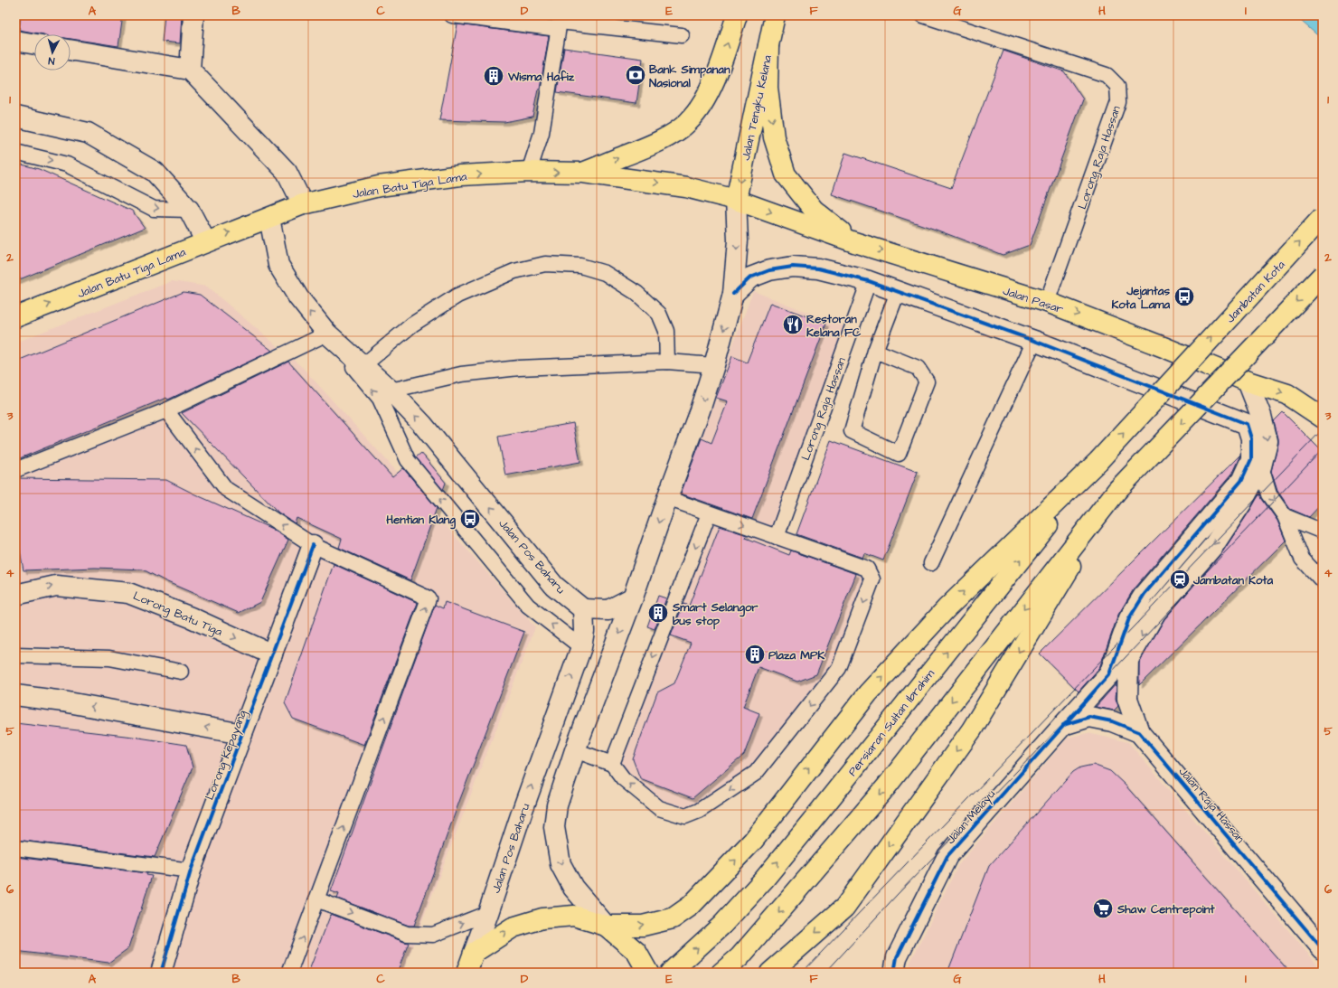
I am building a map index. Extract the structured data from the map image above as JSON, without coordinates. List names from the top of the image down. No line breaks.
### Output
{"streets":{"highway":["Jalan Tengku Kelana","Jalan Batu Tiga Lama","Jambatan Kota","Jalan Pasar","Persiaran Sultan Ibrahim"],"street":["Jalan Pos Baharu","Lorong Batu Tiga","Lorong Kepayang","Jalan Raja Hassan","Jalan Melayu"],"lane":["Lorong Raja Hassan"]},"crossings":[["Jalan Tengku Kelana","Jalan Batu Tiga Lama"],["Jalan Tengku Kelana","Jalan Pasar"],["Lorong Raja Hassan","Jalan Pasar"],["Lorong Raja Hassan","Jalan Melayu"],["Jalan Batu Tiga Lama","Jalan Pasar"],["Jalan Batu Tiga Lama","Jalan Pos Baharu"],["Jambatan Kota","Persiaran Sultan Ibrahim"],["Lorong Batu Tiga","Lorong Kepayang"],["Jalan Raja Hassan","Jalan Melayu"]],"one_way":["Jalan Tengku Kelana","Jalan Batu Tiga Lama","Jalan Pasar","Jalan Pos Baharu"],"places":{"bank":["Bank Simpanan Nasional"],"building":["Wisma Hafiz","Smart Selangor bus stop","Plaza MPK"],"bus stop":["Jejantas Kota Lama","Hentian Klang"],"restaurant":["Restoran Kelana FC"],"station":["Jambatan Kota"],"supermarket":["Shaw Centrepoint"]},"north":"bottom","grid":{"columns":["A","B","C","D","E","F","G","H","I"],"rows":["1","2","3","4","5","6"]}}
